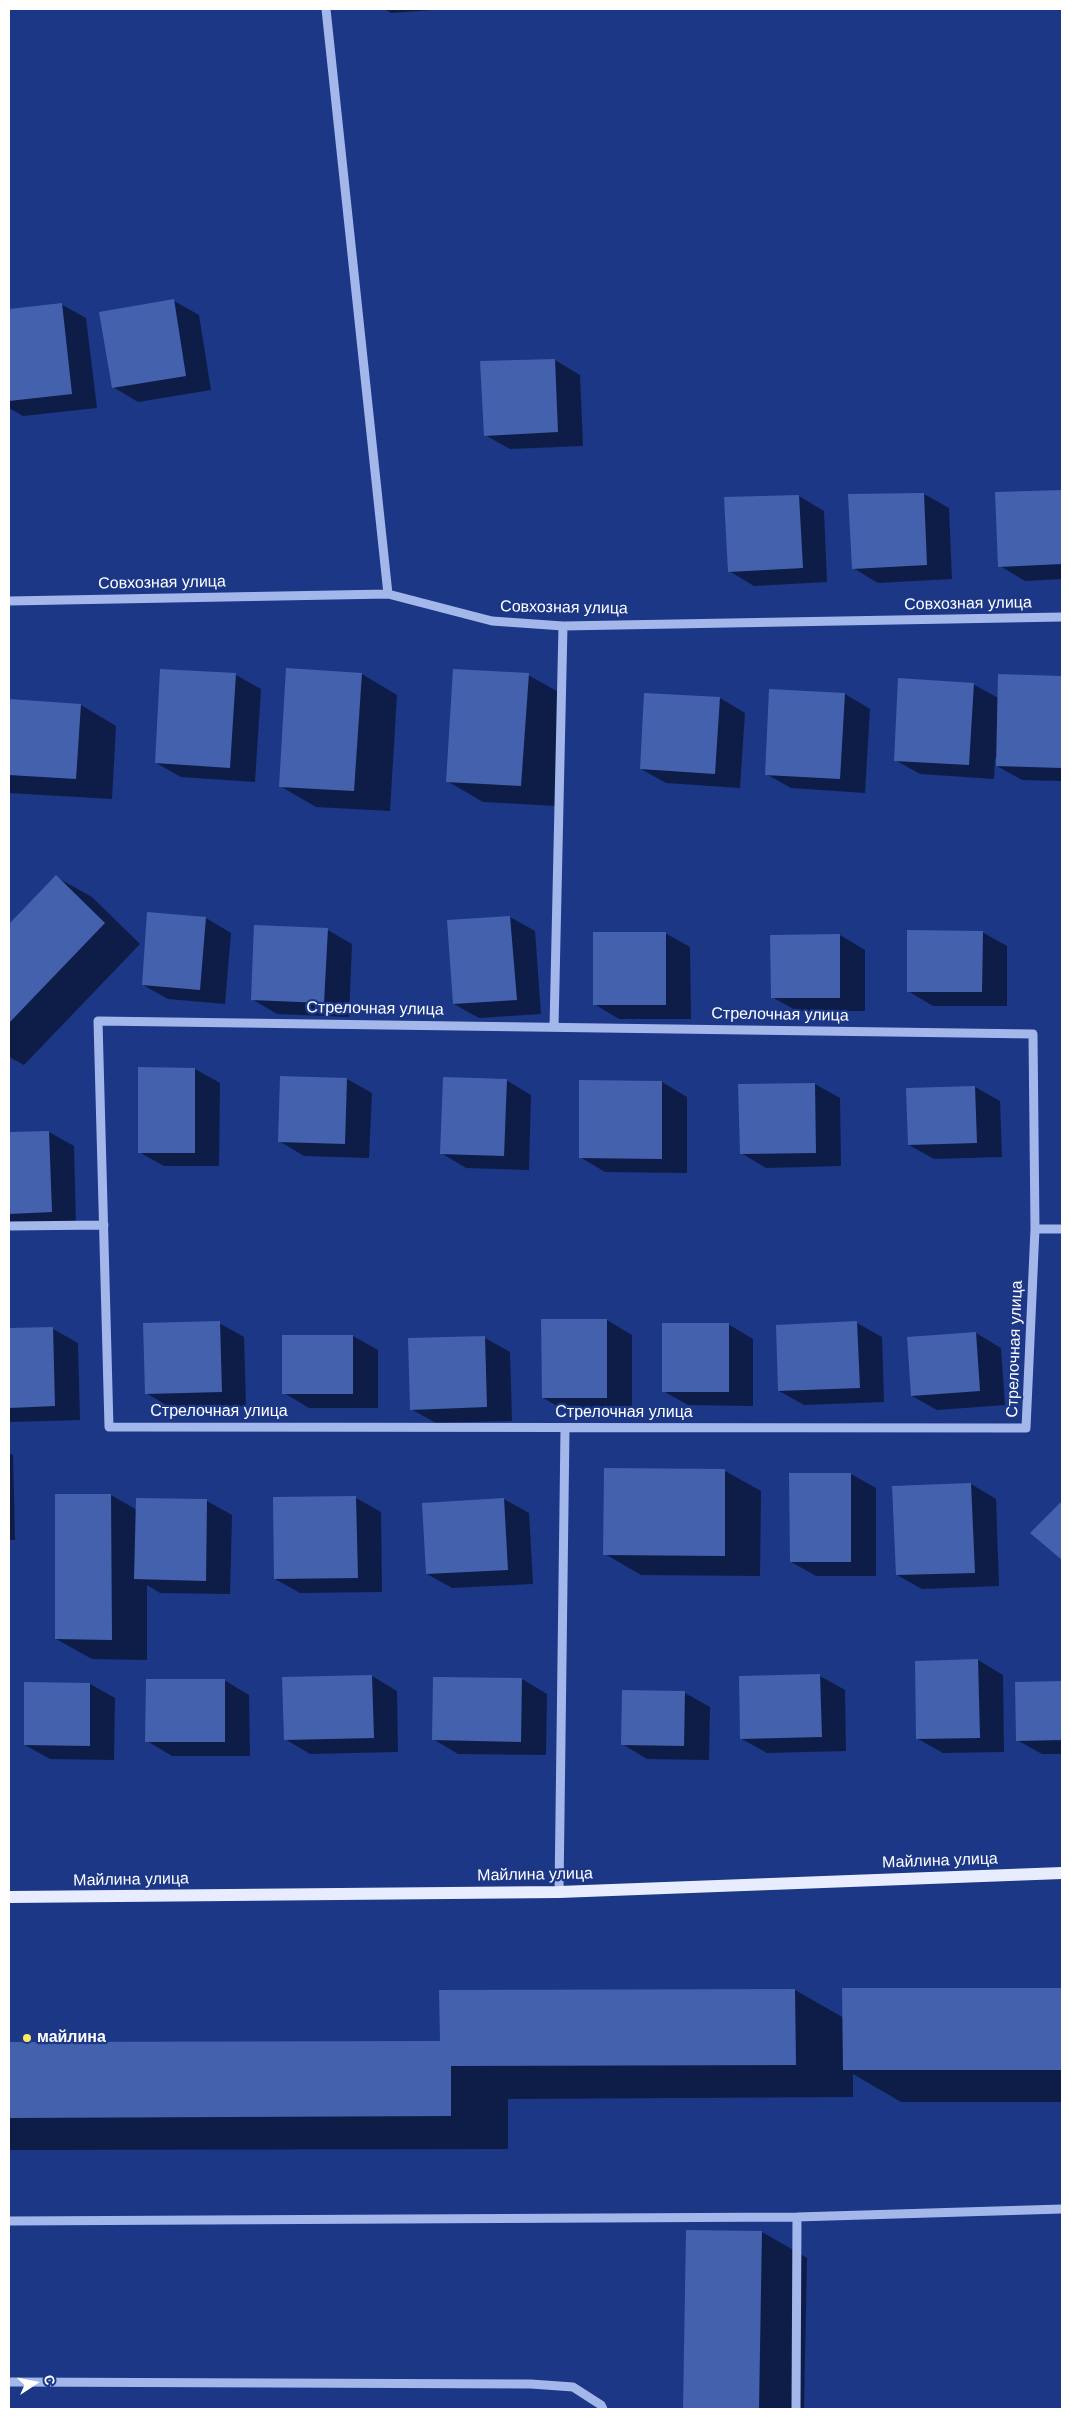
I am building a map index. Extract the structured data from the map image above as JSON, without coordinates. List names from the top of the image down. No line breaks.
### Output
{"streets":{"main road":["Майлина улица"],"street":["Совхозная улица","Стрелочная улица"]},"places":["майлина"],"north":"right"}
